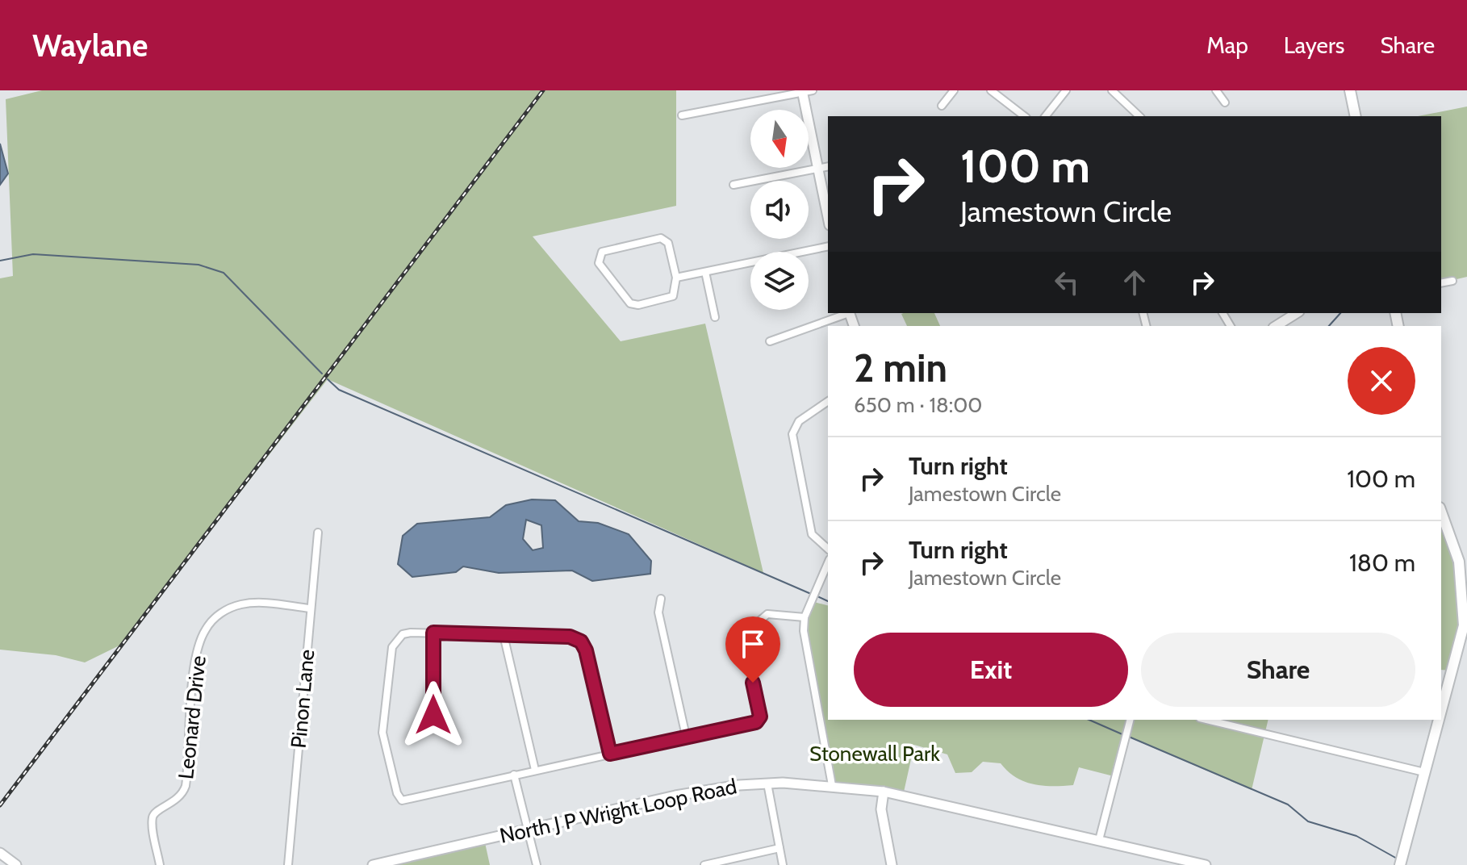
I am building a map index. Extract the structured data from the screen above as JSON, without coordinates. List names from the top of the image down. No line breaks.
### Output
{"streets":{"main road":["North J P Wright Loop Road"],"street":["Pinon Lane","Leonard Drive"]},"crossings":[["Pinon Lane","Leonard Drive"]],"parks":["Stonewall Park"],"north":"bottom","page":{"header":"Waylane","nav":["Map","Layers","Share"],"turn":["100 m","Jamestown Circle"],"heading":["2 min","650 m · 18:00"],"list":[{"name":"Turn right","note":"Jamestown Circle","value":"100 m"},{"name":"Turn right","note":"Jamestown Circle","value":"180 m"}],"buttons":["Exit","Share"]}}
